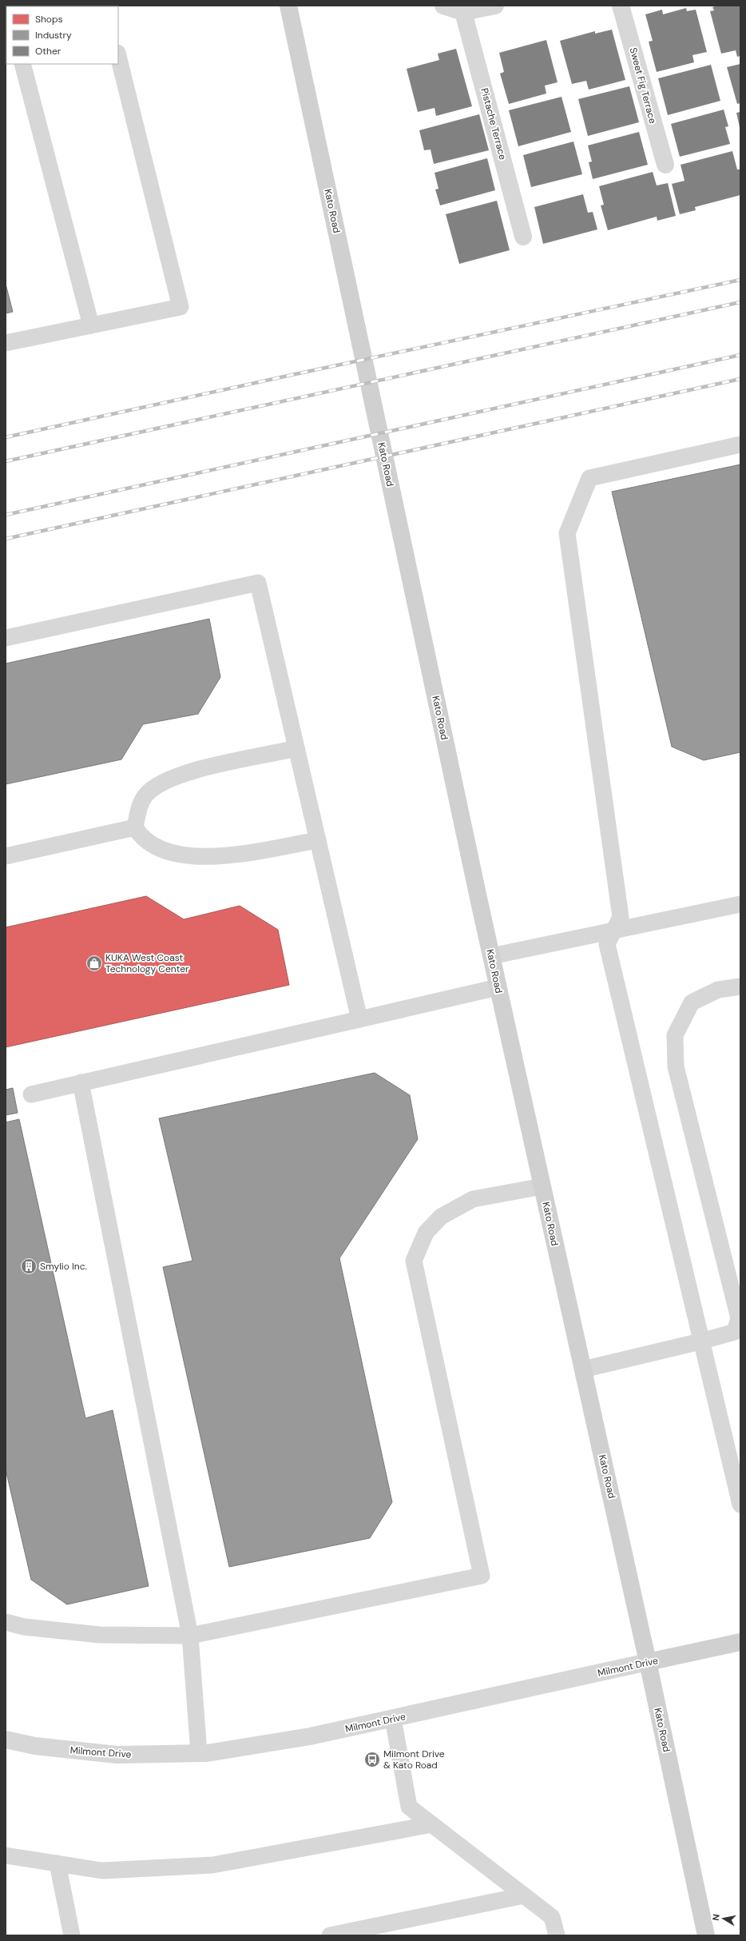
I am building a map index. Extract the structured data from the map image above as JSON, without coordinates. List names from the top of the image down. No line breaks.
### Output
{"streets":{"street":["Sweet Fig Terrace","Pistache Terrace","Kato Road","Milmont Drive"]},"crossings":[["Kato Road","Milmont Drive"]],"places":{"shop":["KUKA West Coast Technology Center"],"building":["Smylio Inc."],"bus stop":["Milmont Drive & Kato Road"]},"legend":["Shops","Industry","Other"],"north":"left"}
